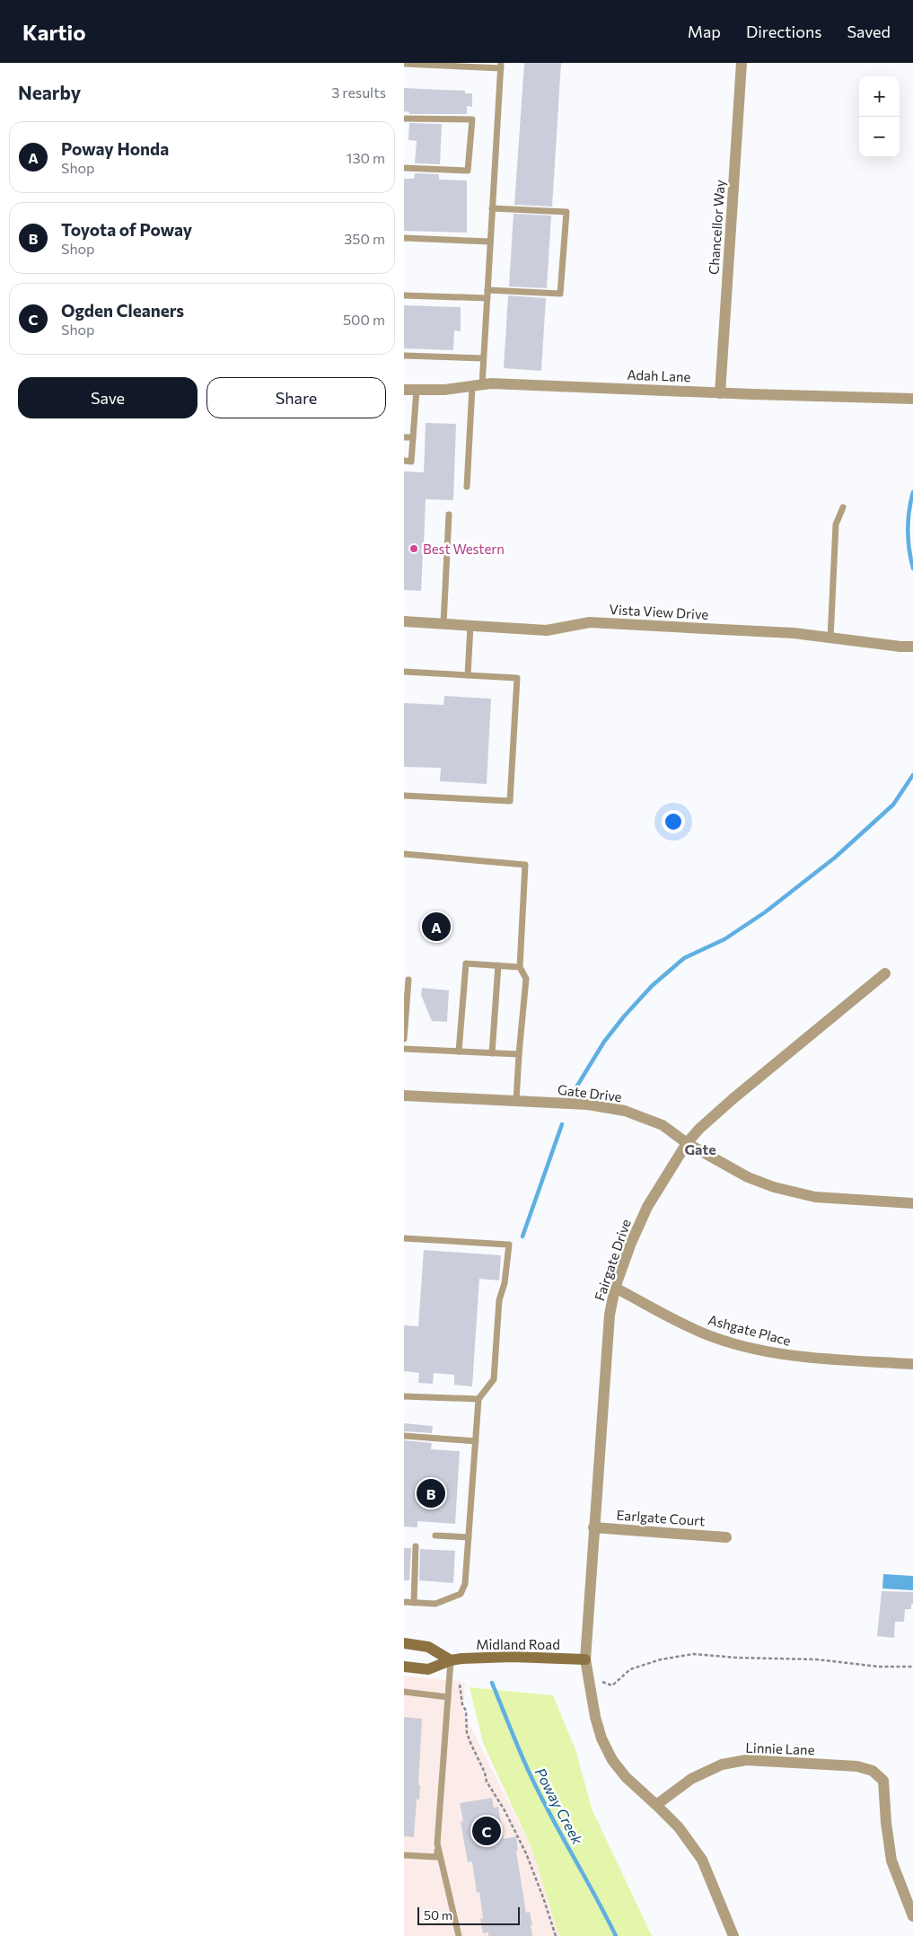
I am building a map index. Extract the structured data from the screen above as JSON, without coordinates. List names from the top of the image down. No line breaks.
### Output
{"streets":{"street":["Chancellor Way","Adah Lane","Vista View Drive","Gate Drive","Fairgate Drive","Ashgate Place","Earlgate Court","Midland Road","Linnie Lane"]},"crossings":[["Chancellor Way","Adah Lane"],["Gate Drive","Fairgate Drive"],["Fairgate Drive","Ashgate Place"],["Fairgate Drive","Earlgate Court"],["Fairgate Drive","Midland Road"],["Fairgate Drive","Linnie Lane"]],"districts":["Gate"],"water":["Poway Creek"],"places":["Best Western"],"scale_bar":"50 m","page":{"header":"Kartio","nav":["Map","Directions","Saved"],"heading":["Nearby","3 results"],"map_buttons":["+","−"],"list":[{"mark":"A","name":"Poway Honda","note":"Shop","value":"130 m"},{"mark":"B","name":"Toyota of Poway","note":"Shop","value":"350 m"},{"mark":"C","name":"Ogden Cleaners","note":"Shop","value":"500 m"}],"buttons":["Save","Share"],"pins":["A","B","C"],"scale":"50 m"}}
